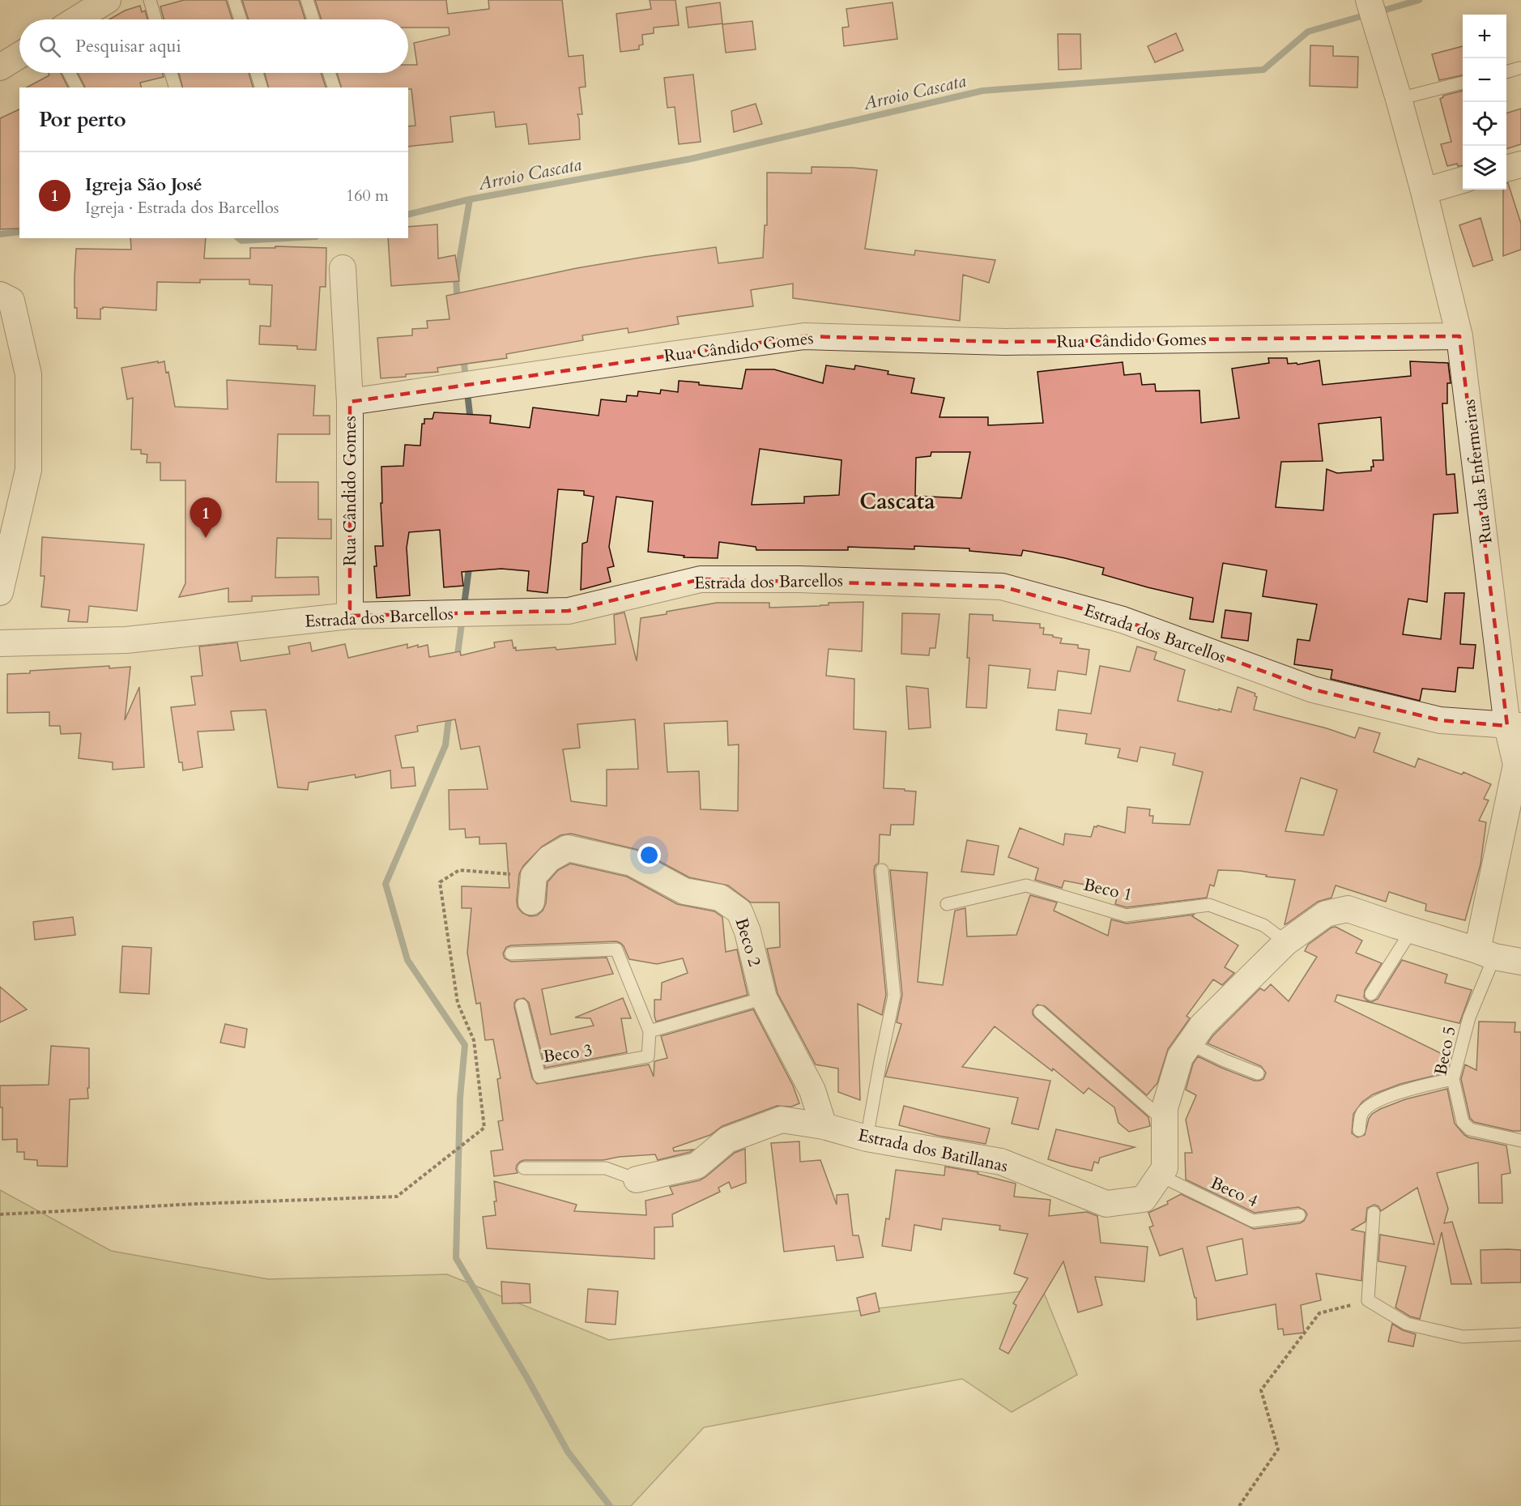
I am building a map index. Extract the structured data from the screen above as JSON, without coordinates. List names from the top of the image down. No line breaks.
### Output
{"streets":{"street":["Rua Cândido Gomes","Rua das Enfermeiras","Estrada dos Barcellos","Beco 2","Estrada dos Batillanas"],"lane":["Beco 1","Beco 5","Beco 3","Beco 4"]},"crossings":[["Rua Cândido Gomes","Rua das Enfermeiras"],["Rua Cândido Gomes","Estrada dos Barcellos"],["Rua das Enfermeiras","Estrada dos Barcellos"],["Rua das Enfermeiras","Beco 5"],["Rua das Enfermeiras","Estrada dos Batillanas"],["Beco 1","Estrada dos Batillanas"],["Beco 2","Estrada dos Batillanas"],["Beco 5","Estrada dos Batillanas"],["Estrada dos Batillanas","Beco 4"]],"districts":["Cascata"],"water":["Arroio Cascata"],"page":{"map_buttons":["+","−"],"search":"Pesquisar aqui","heading":"Por perto","list":[{"mark":"1","name":"Igreja São José","note":"Igreja · Estrada dos Barcellos","value":"160 m"}],"pins":"1"}}
